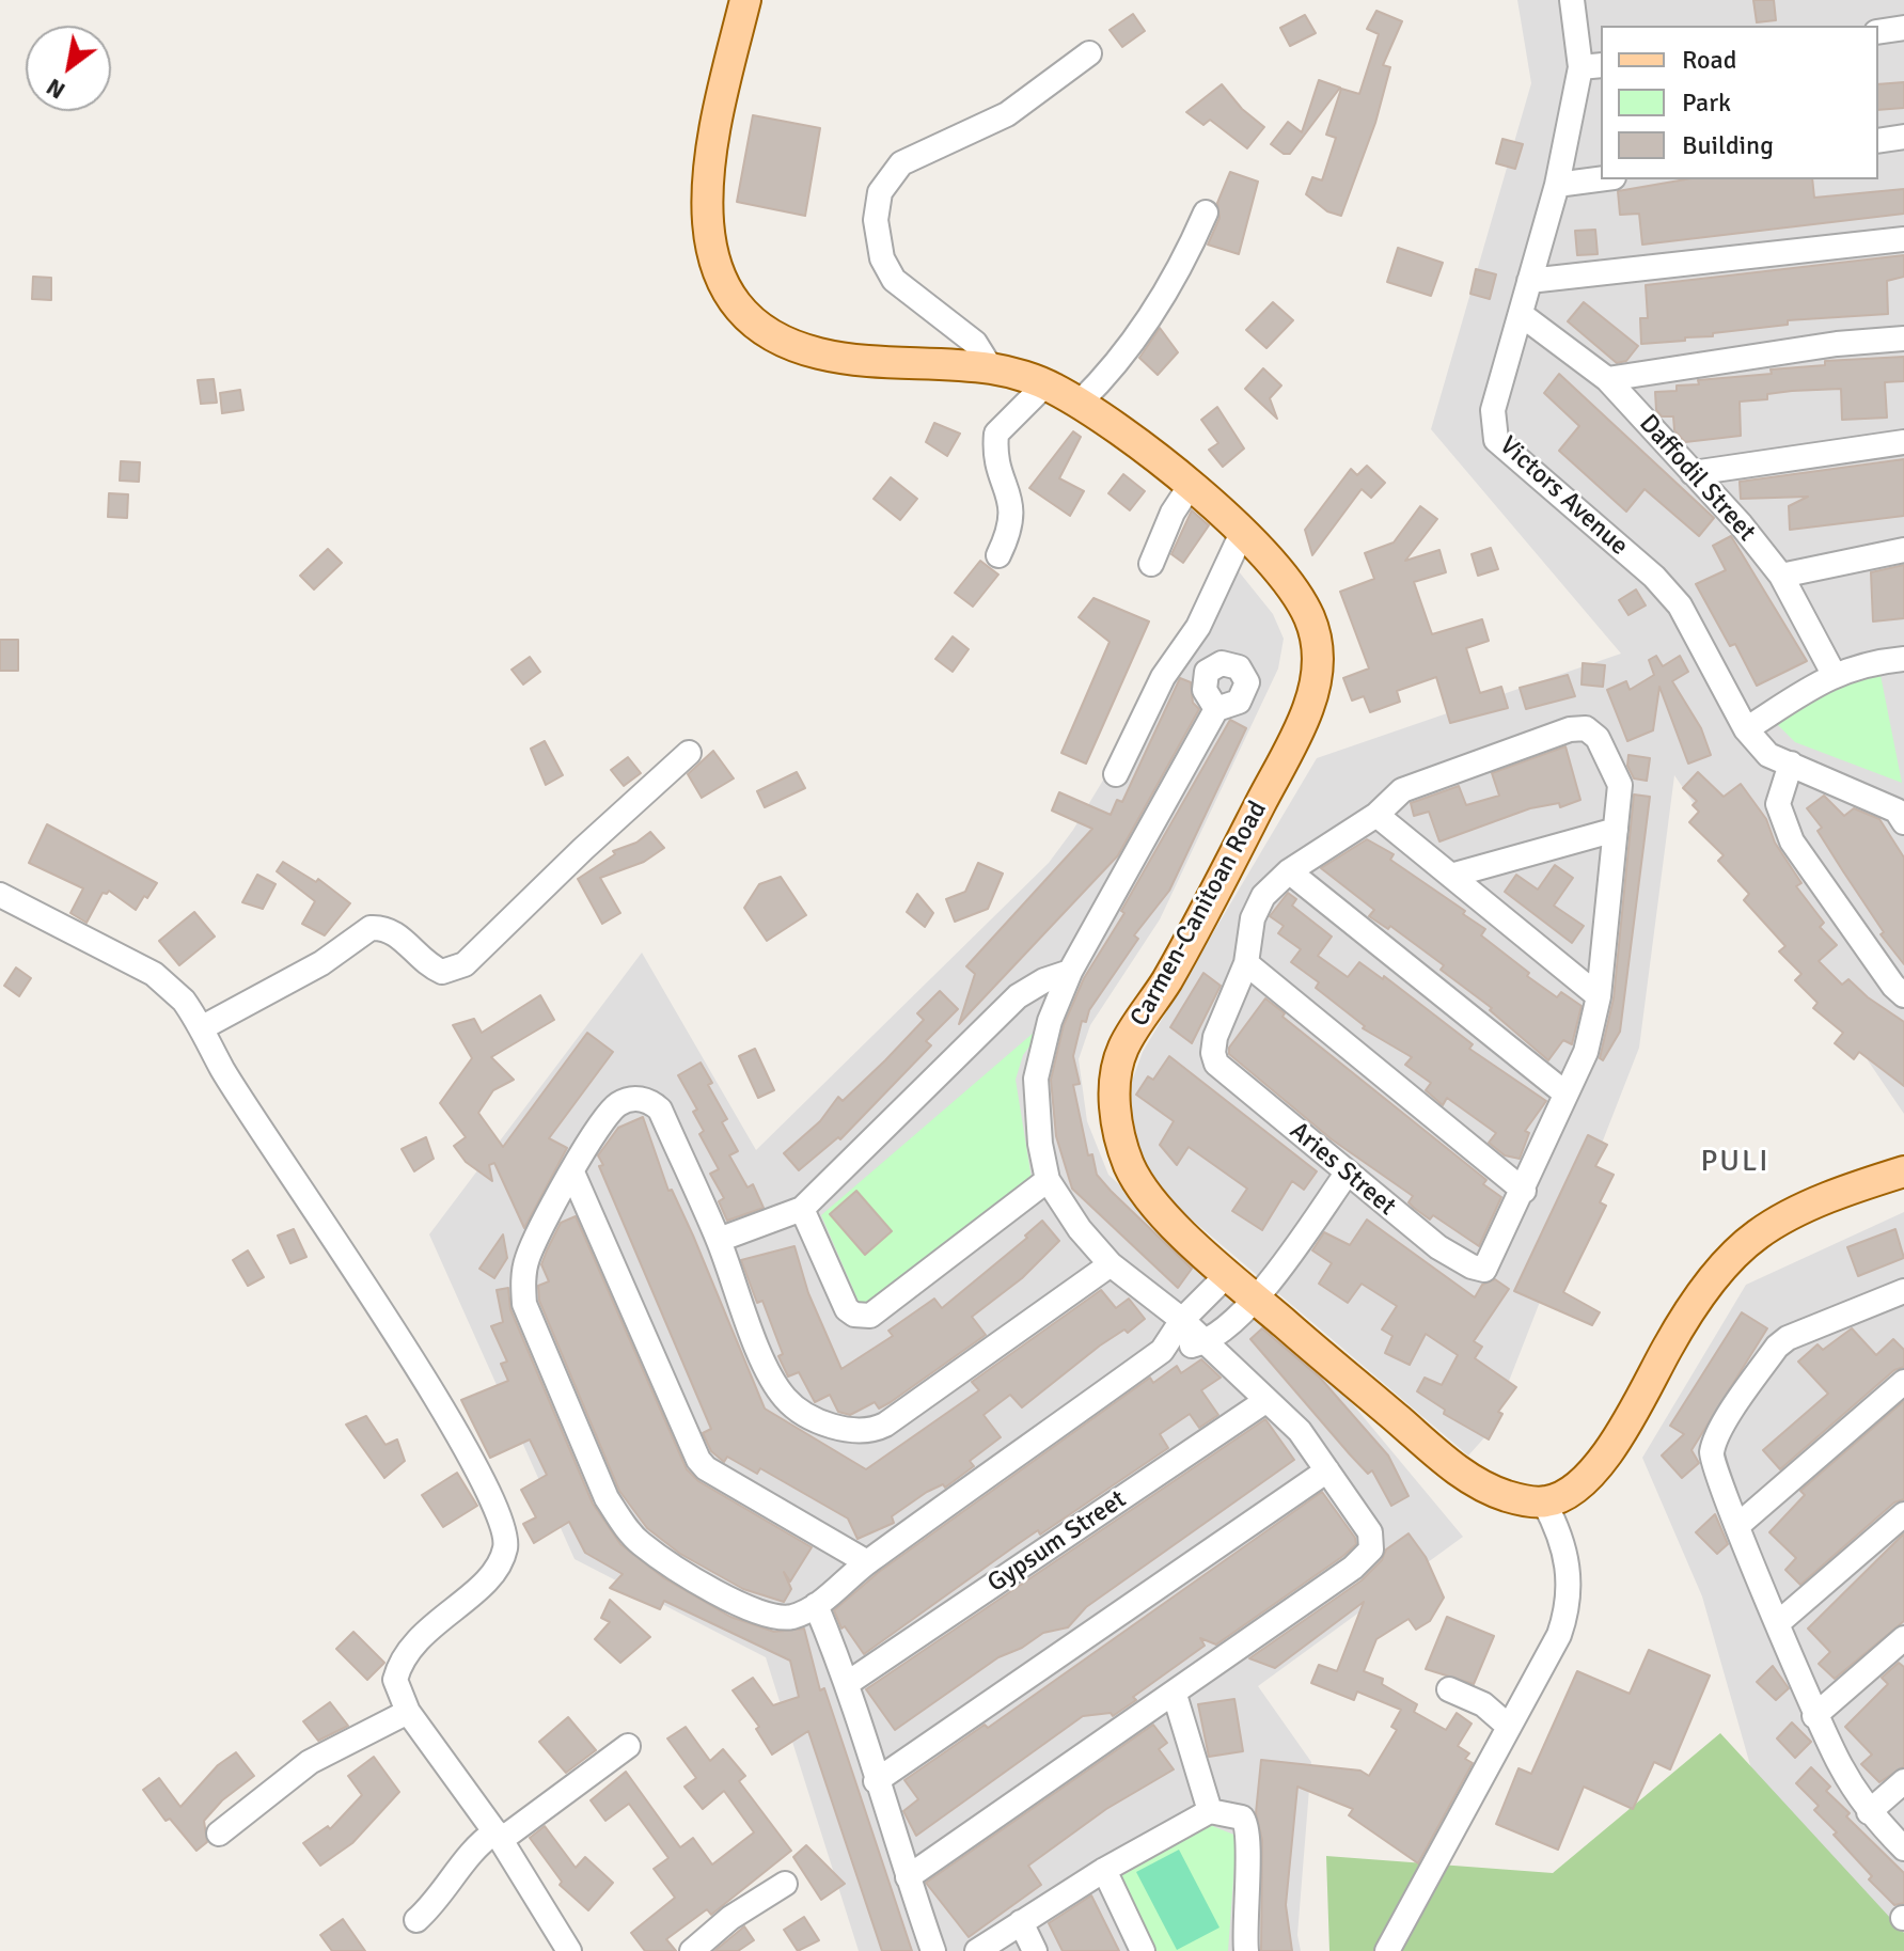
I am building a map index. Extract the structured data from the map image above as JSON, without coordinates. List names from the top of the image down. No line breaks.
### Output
{"streets":{"main road":["Carmen-Canitoan Road"],"street":["Daffodil Street","Victors Avenue","Aries Street","Gypsum Street"]},"crossings":[["Daffodil Street","Victors Avenue"]],"districts":["PULI"],"legend":["Road","Park","Building"],"north":"bottom left"}
